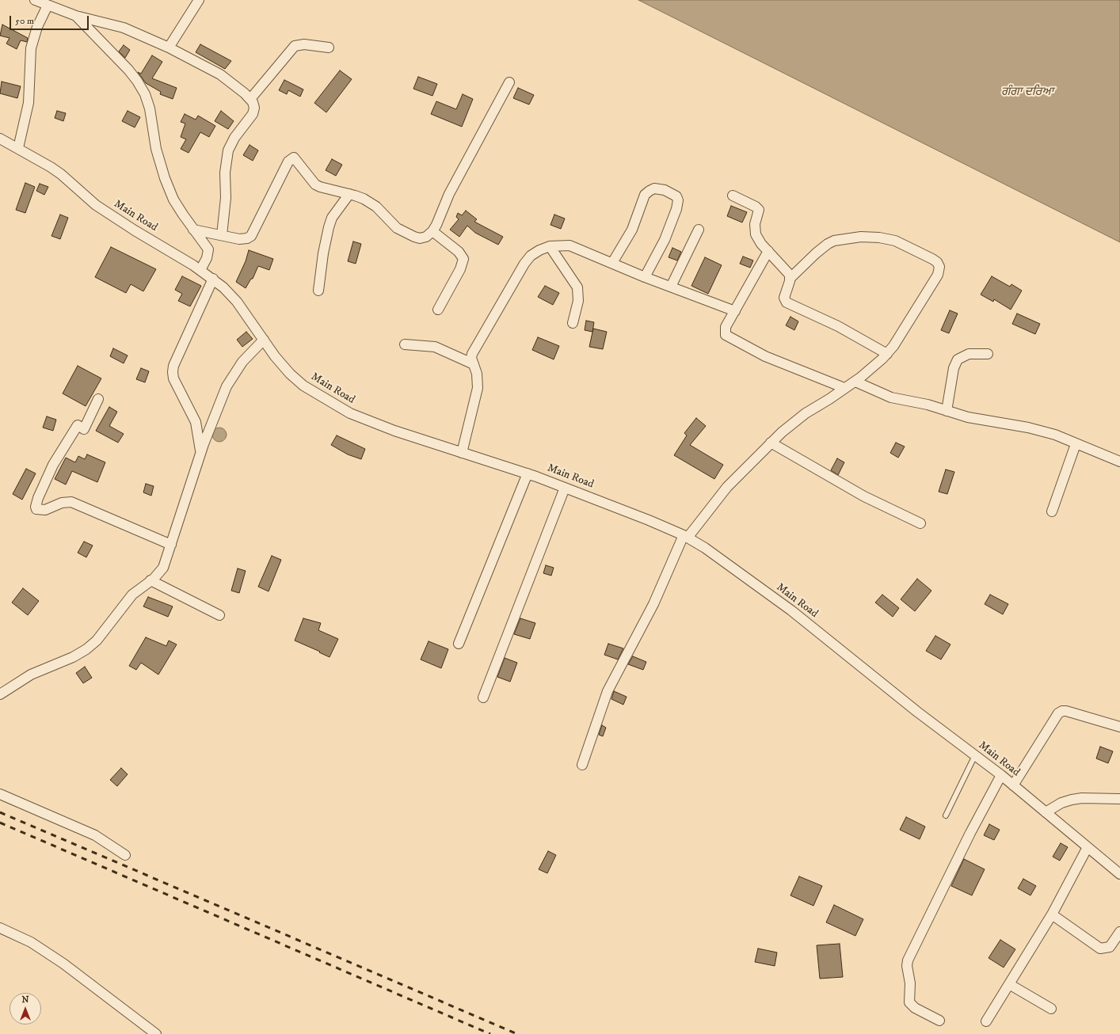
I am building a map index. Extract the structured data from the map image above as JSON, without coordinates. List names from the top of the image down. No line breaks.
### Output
{"streets":{"street":["Main Road"]},"water":["ਗੰਗਾ ਦਰਿਆ"],"scale_bar":"50 m","north":"top"}
